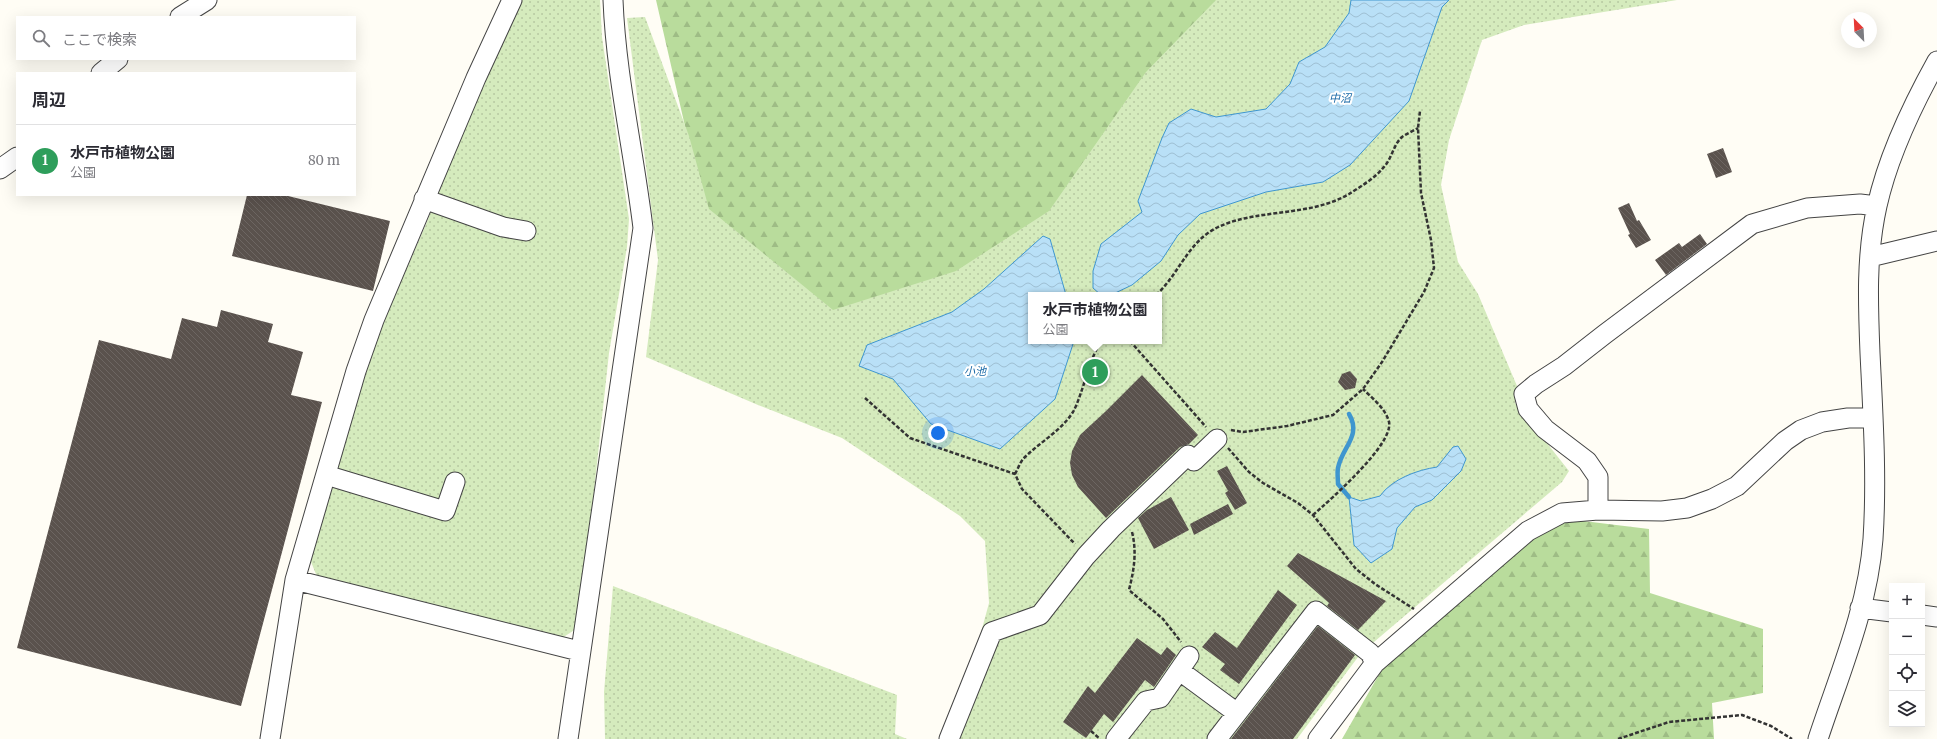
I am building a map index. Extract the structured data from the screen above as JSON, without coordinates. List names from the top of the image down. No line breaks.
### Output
{"water":["中沼","小池"],"north":"top left","page":{"search":"ここで検索","heading":"周辺","list":[{"mark":"1","name":"水戸市植物公園","note":"公園","value":"80 m"}],"popup":["水戸市植物公園","公園"],"pins":"1","map_buttons":["+","−"]}}
